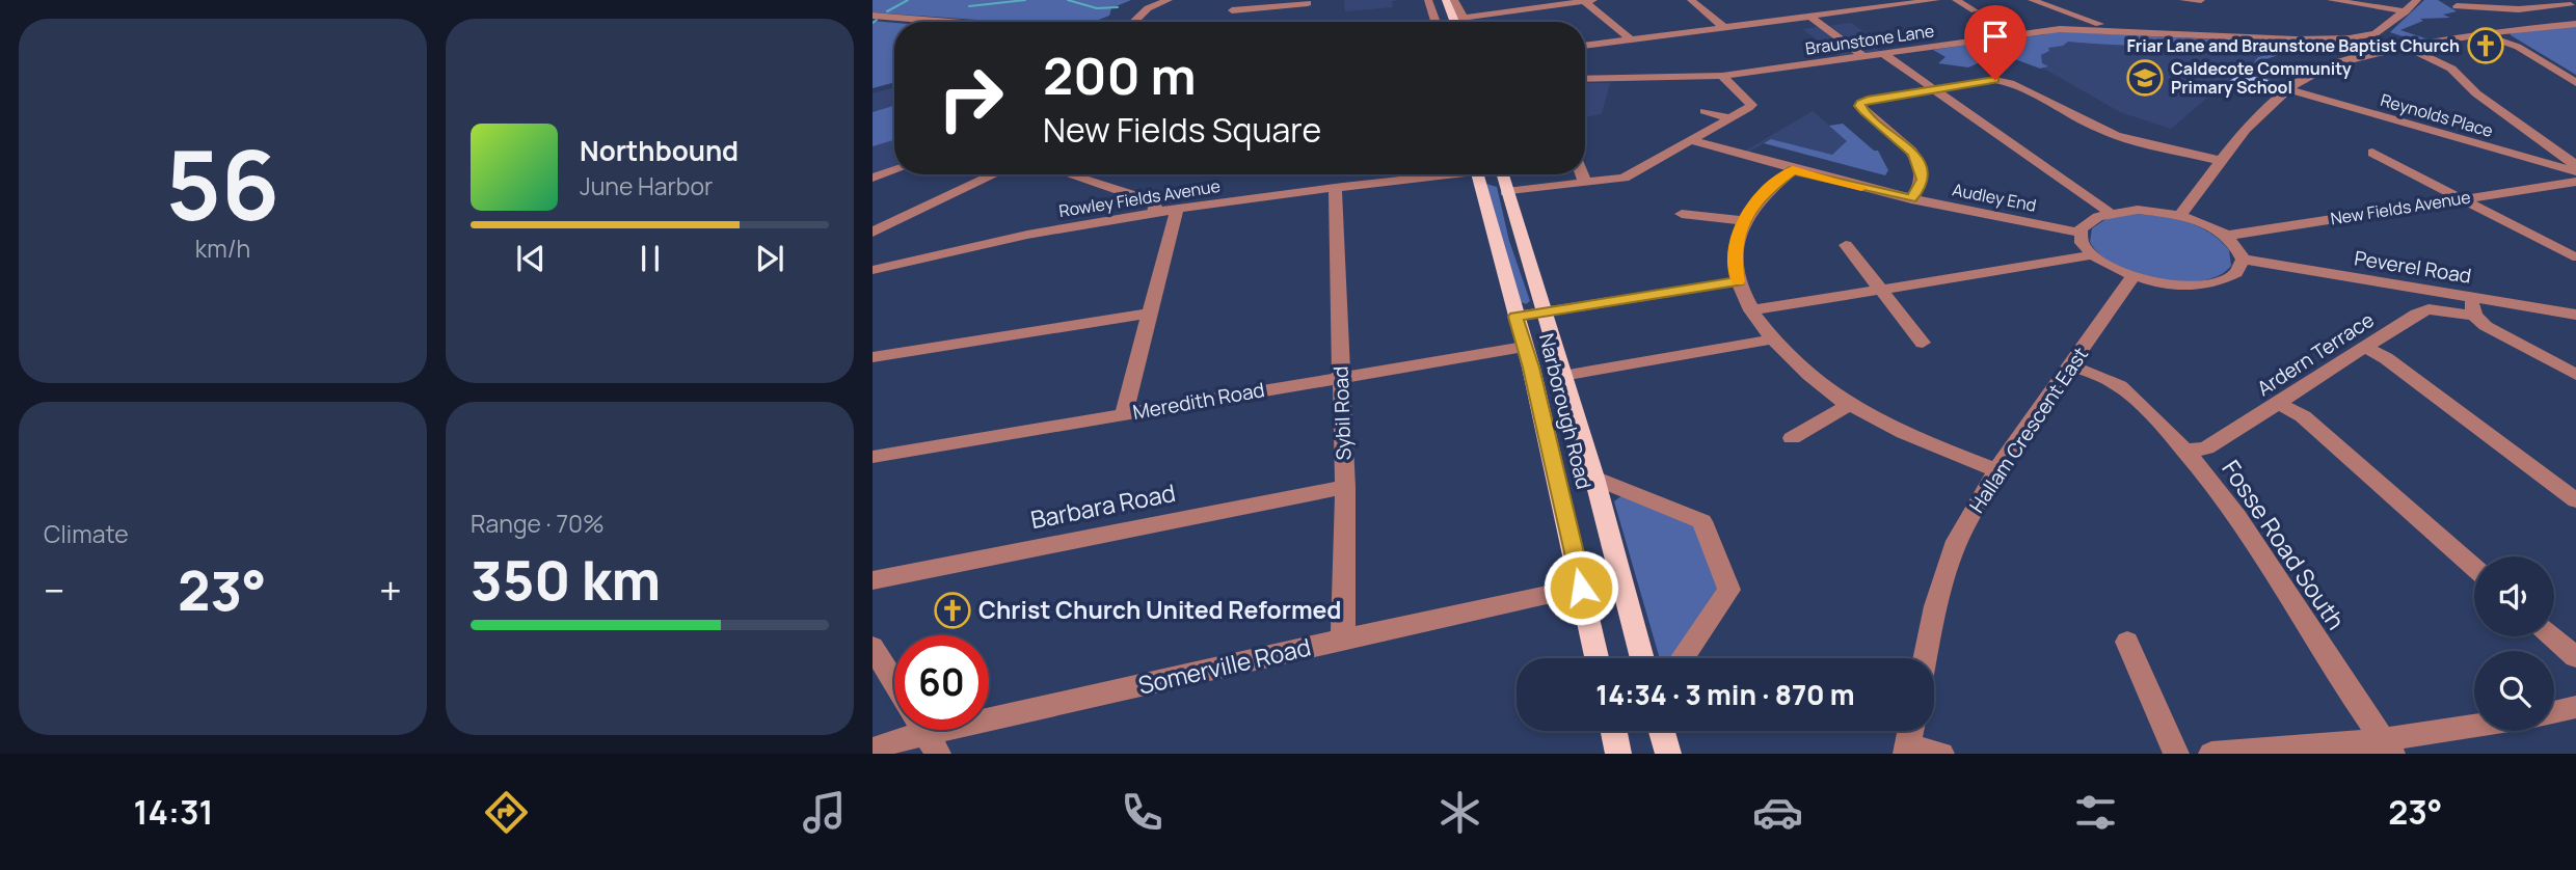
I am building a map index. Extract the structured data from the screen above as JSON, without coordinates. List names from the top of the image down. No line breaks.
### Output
{"streets":{"main road":["Narborough Road"],"street":["Braunstone Lane","Reynolds Place","Audley End","Rowley Fields Avenue","New Fields Avenue","Peverel Road","Ardern Terrace","Meredith Road","Sybil Road","Hallam Crescent East","Barbara Road","Fosse Road South","Somerville Road"]},"crossings":[["Reynolds Place","New Fields Avenue"],["Rowley Fields Avenue","Sybil Road"],["Ardern Terrace","Fosse Road South"],["Meredith Road","Narborough Road"],["Meredith Road","Sybil Road"],["Narborough Road","Somerville Road"],["Sybil Road","Barbara Road"],["Sybil Road","Somerville Road"],["Hallam Crescent East","Fosse Road South"]],"places":{"church":["Friar Lane and Braunstone Baptist Church","Christ Church United Reformed"],"school or university":["Caldecote Community Primary School"]},"page":{"tile":[["56","km/h"],"Climate",["Range · 70%","350 km"]],"turn":["200 m","New Fields Square"],"song":["Northbound","June Harbor"],"heat":["−","23°","+"],"limit":"60","trip":"14:34 · 3 min · 870 m","tabs":["14:31","23°"]}}
